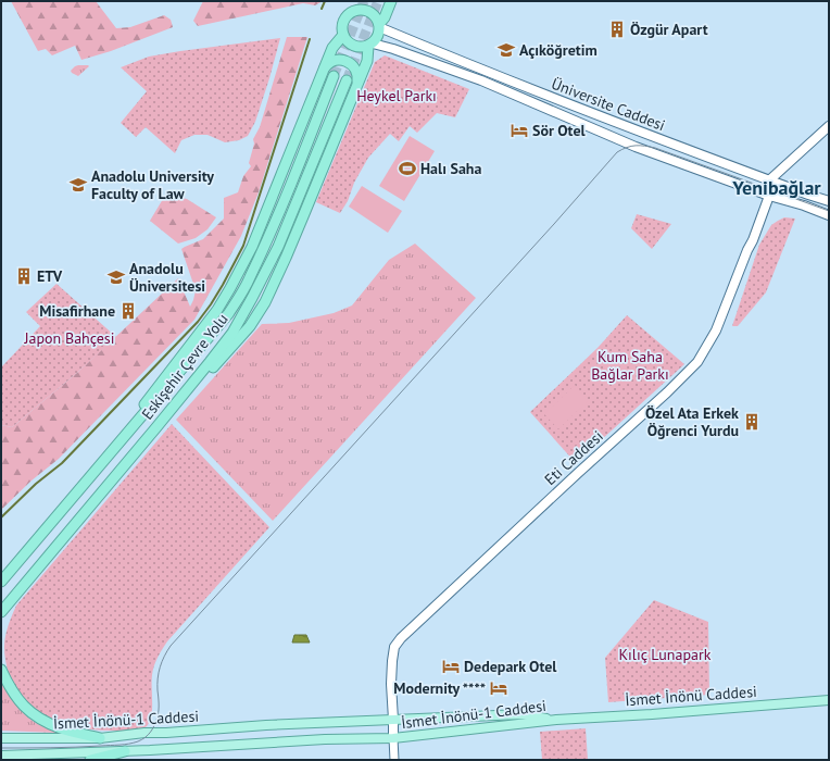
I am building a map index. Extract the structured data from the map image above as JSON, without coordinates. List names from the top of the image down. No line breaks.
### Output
{"streets":{"highway":["Eskişehir Çevre Yolu"],"main road":["Üniversite Caddesi","Eti Caddesi","İsmet İnönü Caddesi","İsmet İnönü-1 Caddesi"]},"crossings":[["Üniversite Caddesi","Eti Caddesi"],["Eti Caddesi","İsmet İnönü-1 Caddesi"],["İsmet İnönü Caddesi","İsmet İnönü-1 Caddesi"]],"districts":["Yenibağlar"],"parks":["Heykel Parkı","Japon Bahçesi","Kum Saha Bağlar Parkı","Kılıç Lunapark"],"places":{"building":["Özgür Apart","ETV","Misafirhane","Özel Ata Erkek Öğrenci Yurdu"],"school or university":["Açıköğretim","Anadolu University Faculty of Law","Anadolu Üniversitesi"],"hotel":["Sör Otel","Dedepark Otel","Modernity ****"],"sports":["Halı Saha"]}}
